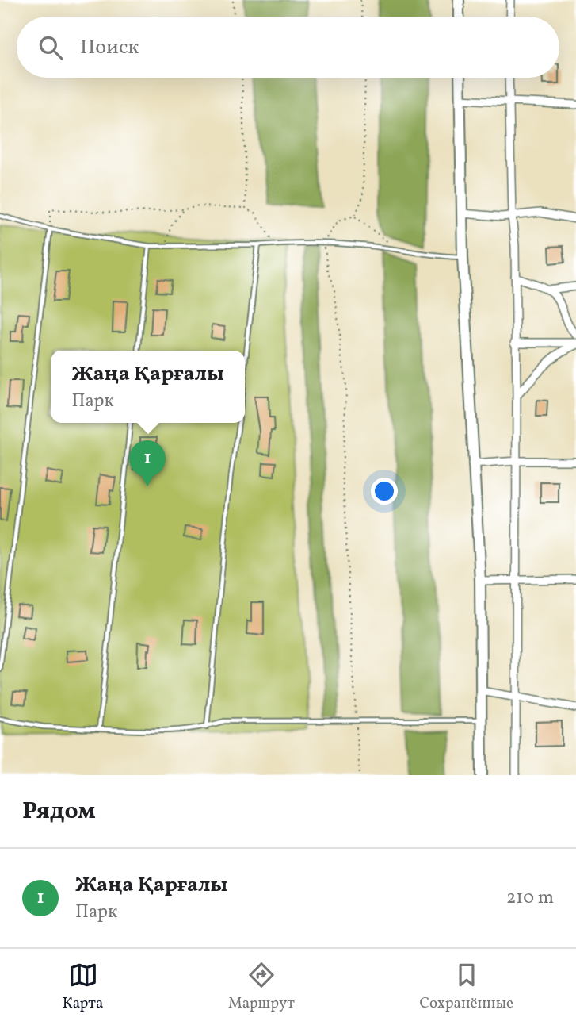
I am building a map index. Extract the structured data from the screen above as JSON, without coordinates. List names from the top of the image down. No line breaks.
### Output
{"page":{"search":"Поиск","popup":["Жаңа Қарғалы","Парк"],"pins":"1","heading":"Рядом","list":[{"mark":"1","name":"Жаңа Қарғалы","note":"Парк","value":"210 m"}],"nav":["Карта","Маршрут","Сохранённые"]}}
